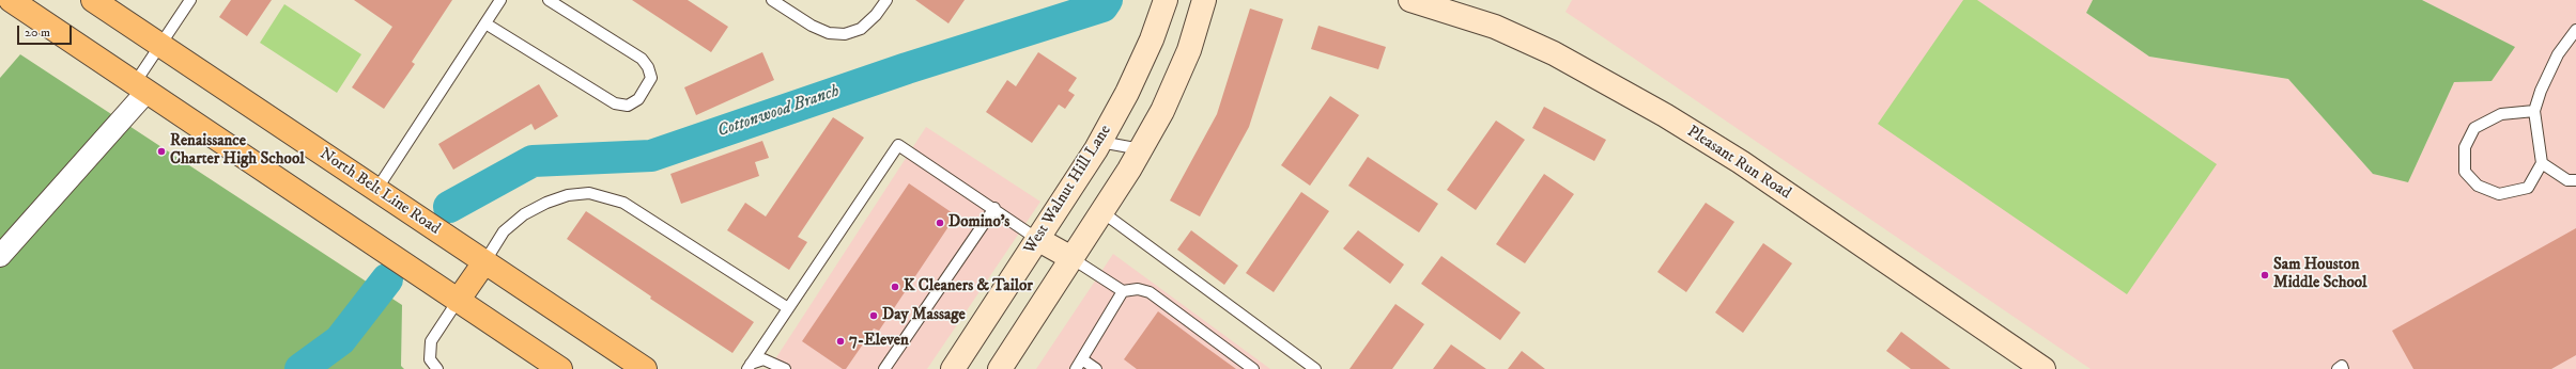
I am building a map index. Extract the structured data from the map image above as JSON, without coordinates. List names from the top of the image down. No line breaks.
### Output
{"streets":{"main road":["Pleasant Run Road","West Walnut Hill Lane","North Belt Line Road"]},"water":["Cottonwood Branch"],"places":["Renaissance Charter High School","Domino's","Sam Houston Middle School","K Cleaners & Tailor","Day Massage","7-Eleven"],"scale_bar":"20 m"}
